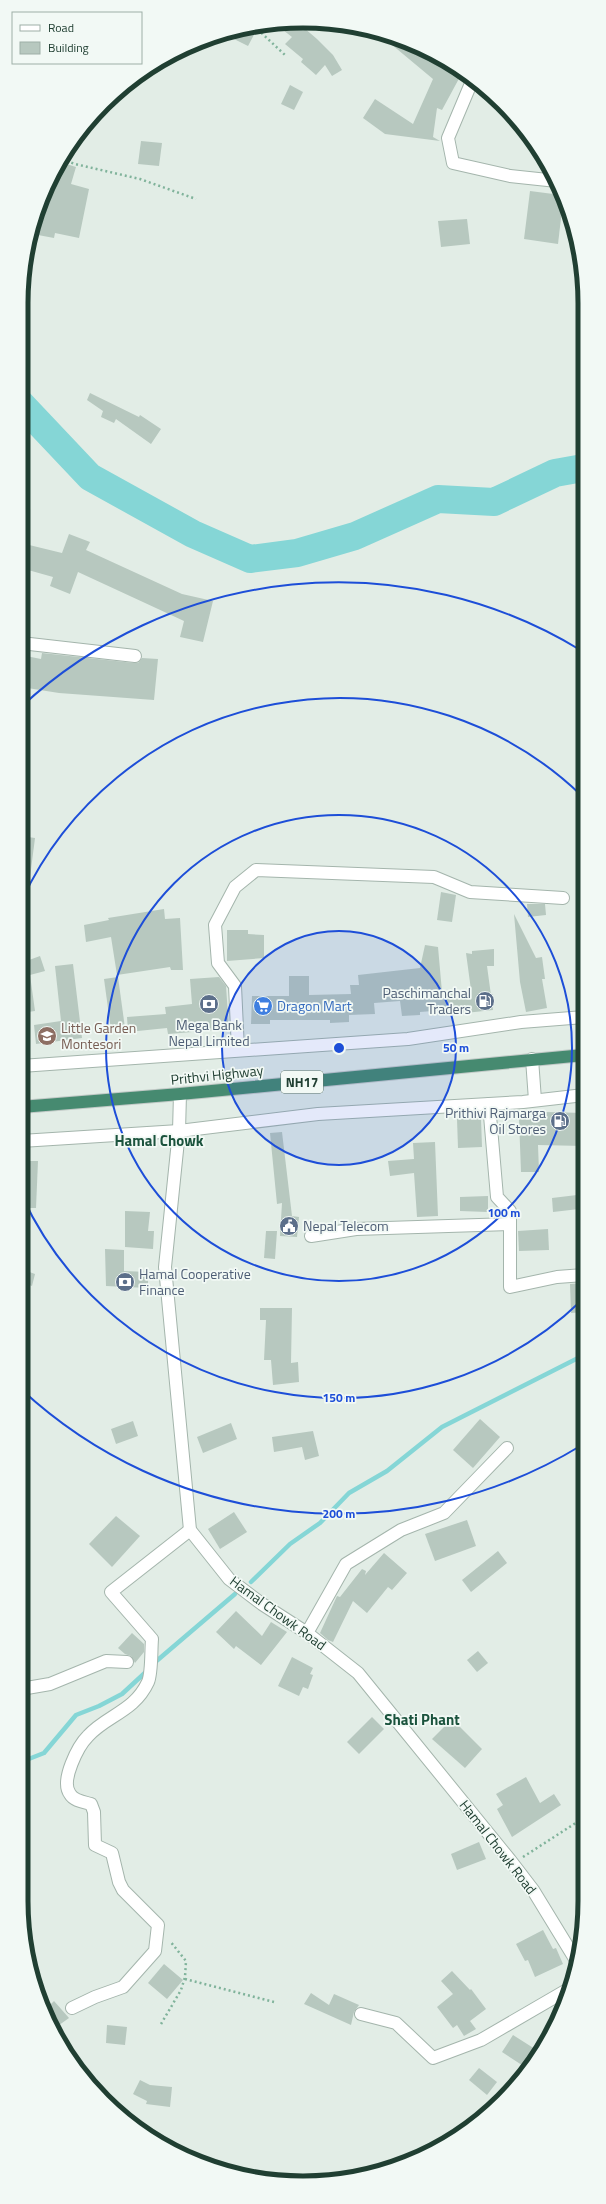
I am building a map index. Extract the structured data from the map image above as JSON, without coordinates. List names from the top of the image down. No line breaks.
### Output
{"streets":{"highway":["Prithvi Highway","NH17"],"street":["Hamal Chowk Road"]},"districts":["Hamal Chowk","Shati Phant"],"places":{"fuel station":["Paschimanchal Traders","Prithivi Rajmarga Oil Stores"],"bank":["Mega Bank Nepal Limited","Hamal Cooperative Finance"],"supermarket":["Dragon Mart"],"school or university":["Little Garden Montesori"],"public building":["Nepal Telecom"]},"legend":["Road","Building"],"rings":["50 m","100 m","150 m","200 m"]}
